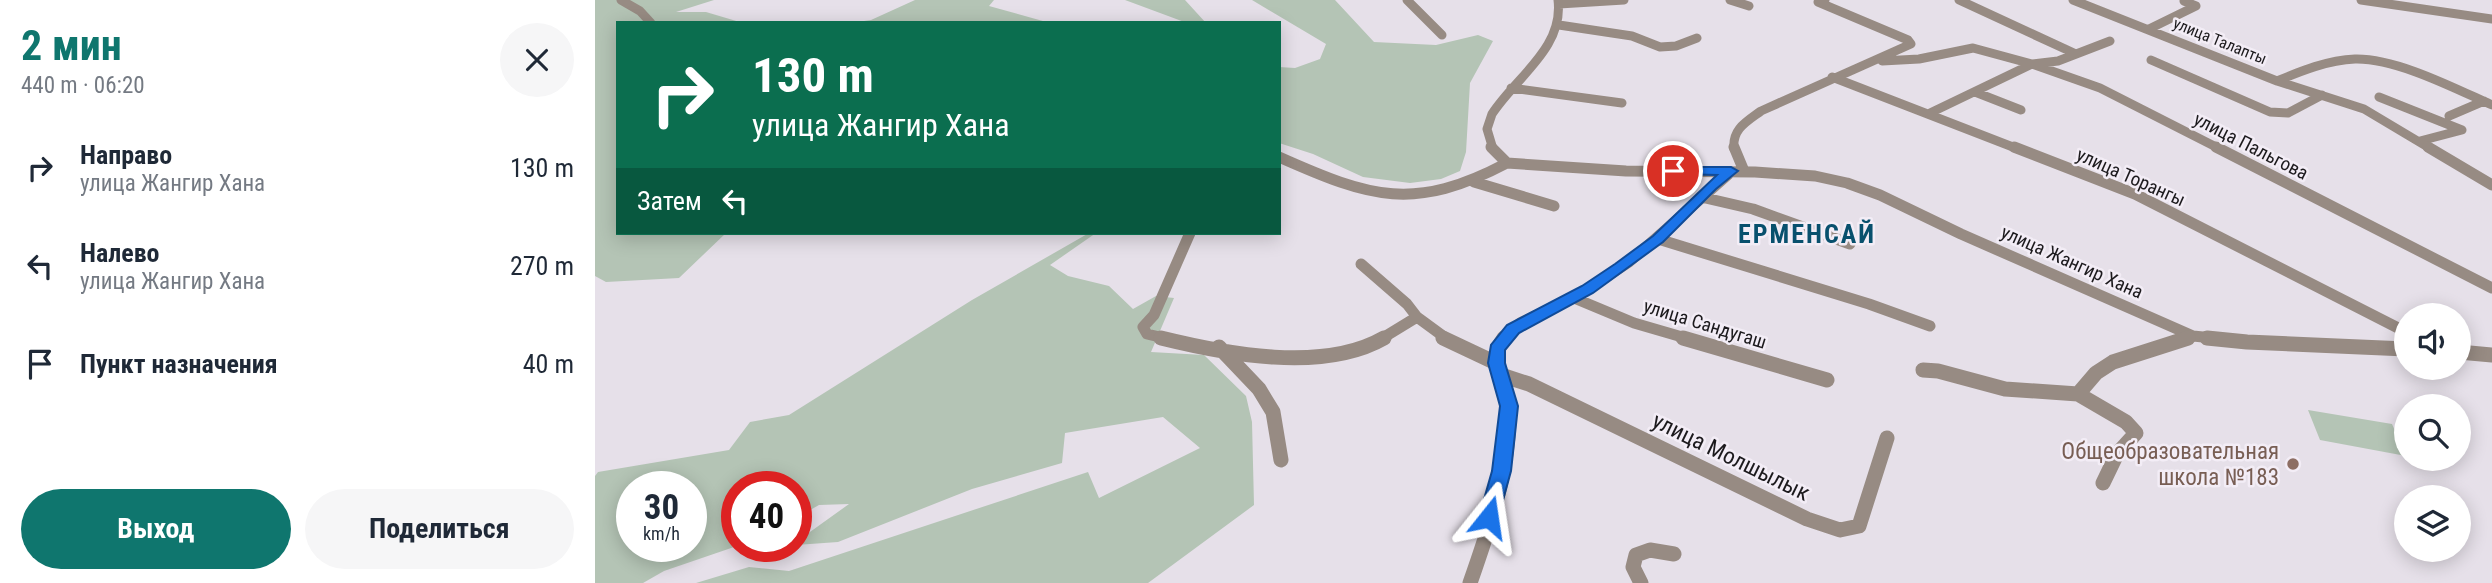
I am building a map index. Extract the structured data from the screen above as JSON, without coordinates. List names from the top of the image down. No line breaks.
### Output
{"streets":{"street":["улица Талапты","улица Пальгова","улица Торангы","улица Жангир Хана","улица Сандугаш","улица Молшылык"]},"districts":["ЕРМЕНСАЙ"],"places":["Общеобразовательная школа №183"],"page":{"heading":["2 мин","440 m · 06:20"],"turn":["130 m","улица Жангир Хана"],"list":[{"name":"Направо","note":"улица Жангир Хана","value":"130 m"},{"name":"Налево","note":"улица Жангир Хана","value":"270 m"},{"name":"Пункт назначения","value":"40 m"}],"then":"Затем","speed":"30 km/h","limit":"40","buttons":["Выход","Поделиться"]}}
